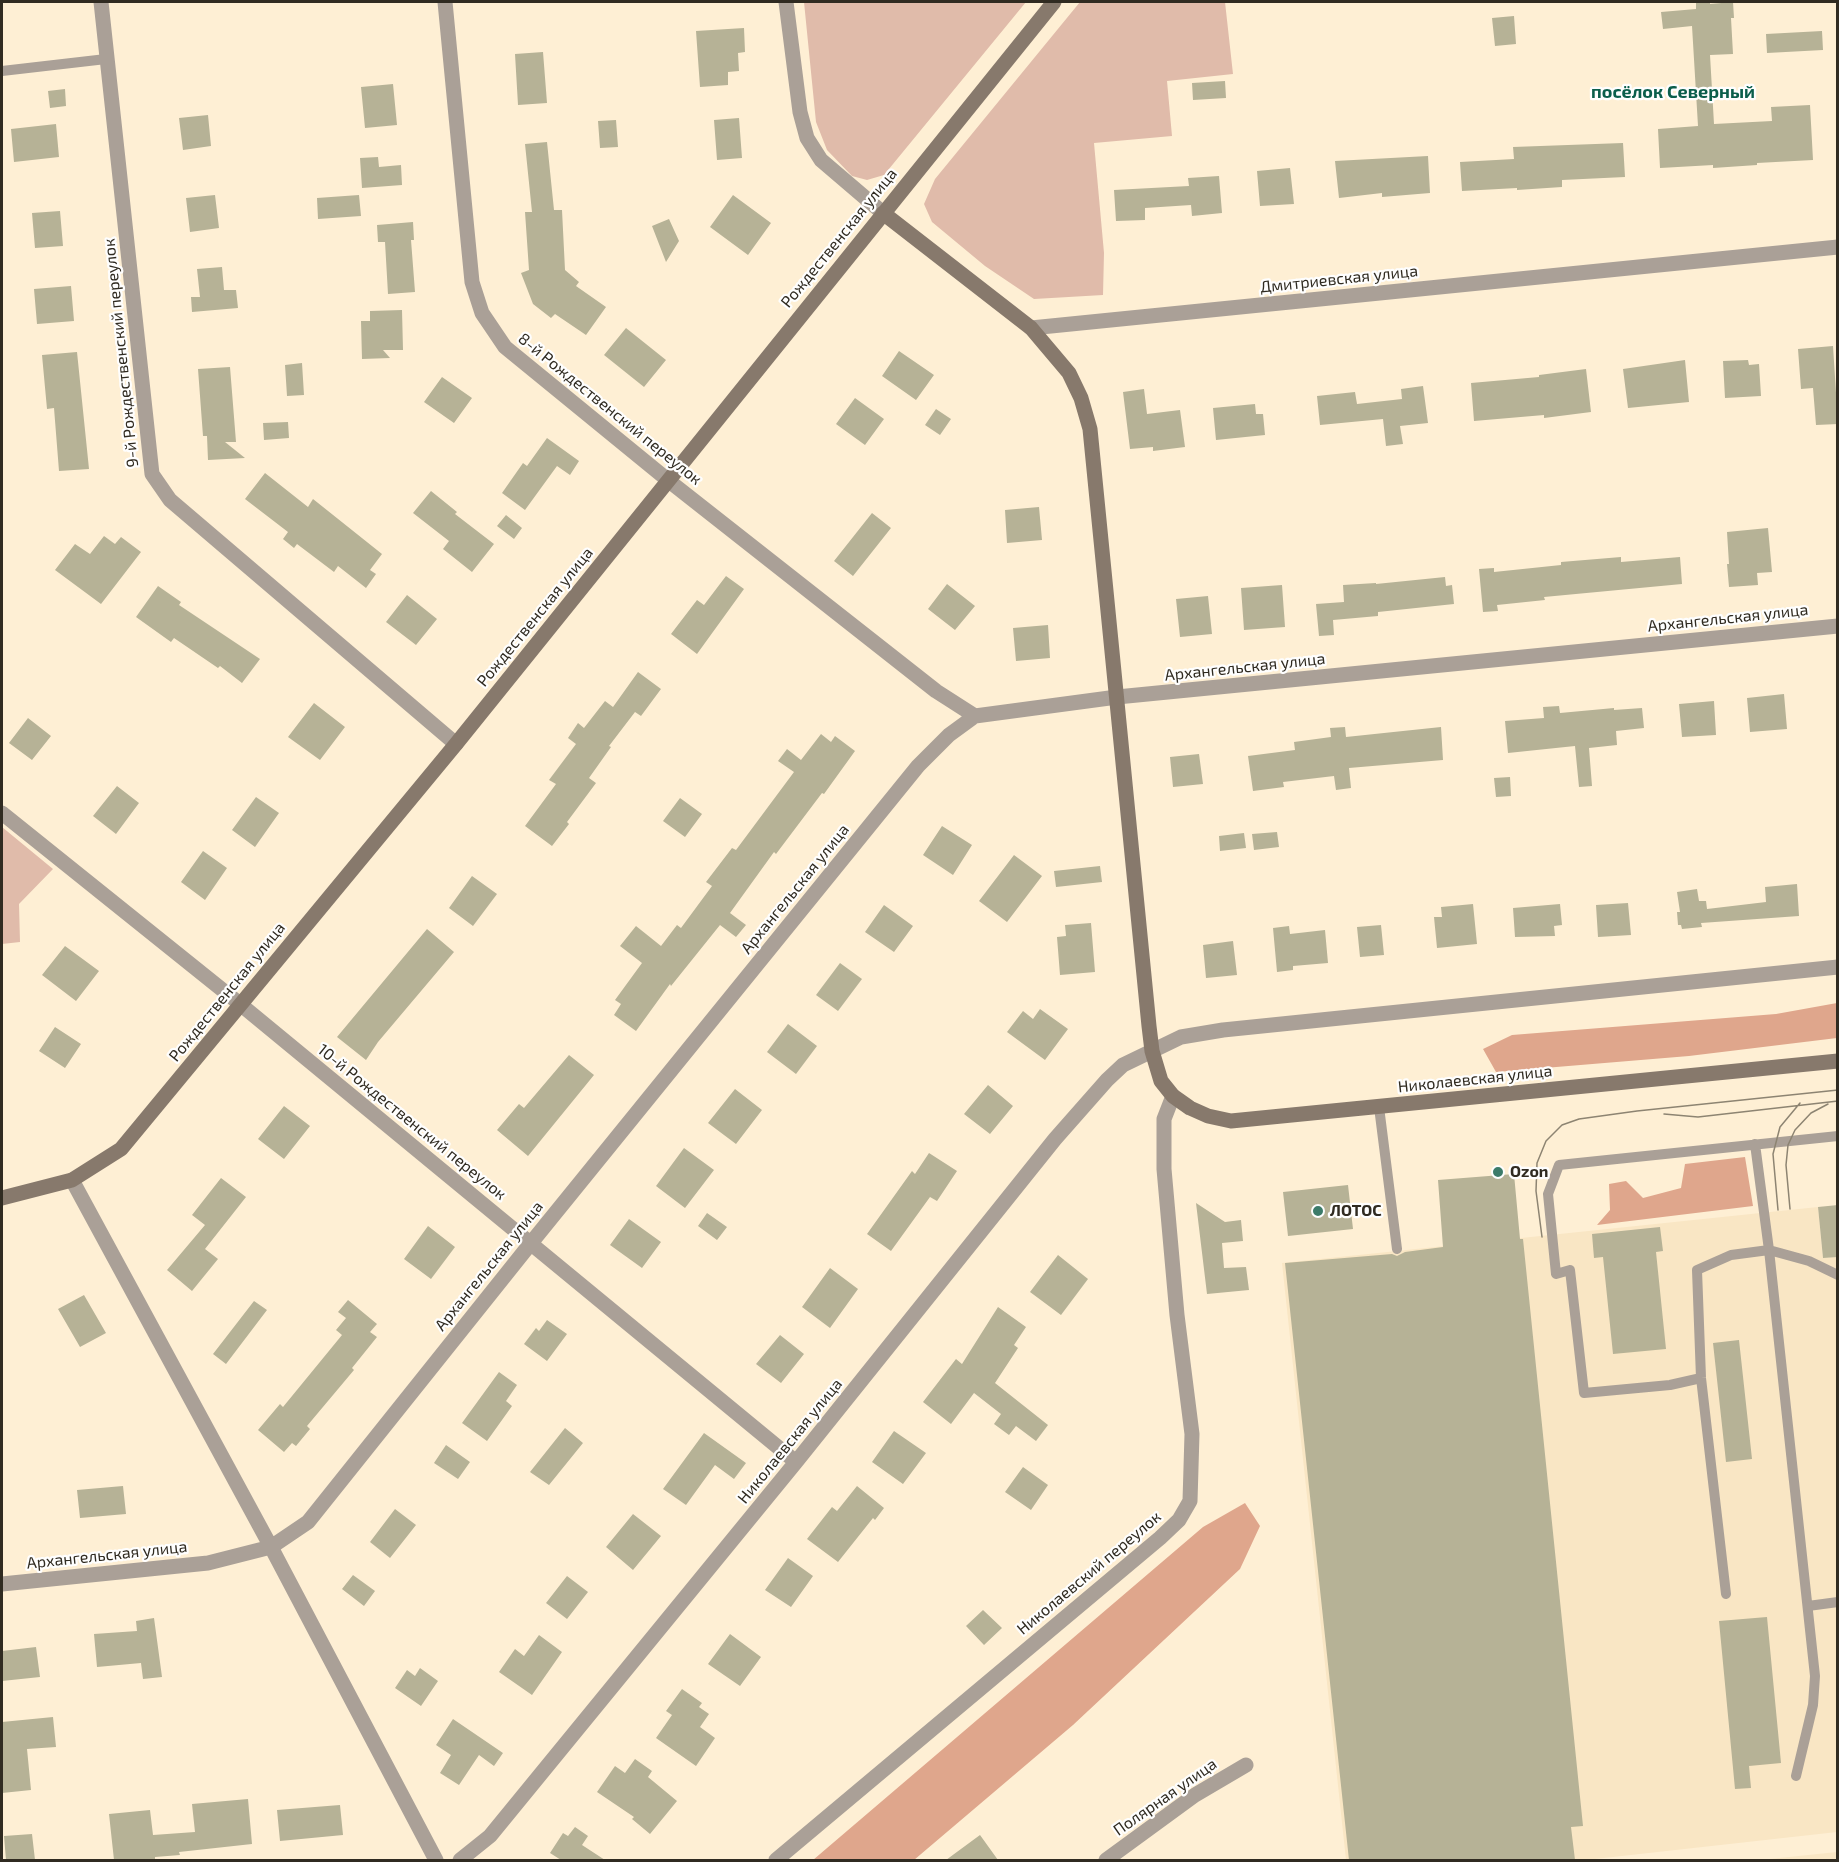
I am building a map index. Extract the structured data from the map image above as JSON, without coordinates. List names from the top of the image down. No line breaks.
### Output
{"streets":{"main road":["Рождественская улица","Николаевская улица"],"street":["Дмитриевская улица","9-й Рождественский переулок","8-й Рождественский переулок","Архангельская улица","10-й Рождественский переулок","Николаевский переулок","Полярная улица"]},"crossings":[["Рождественская улица","9-й Рождественский переулок"],["Рождественская улица","8-й Рождественский переулок"],["Рождественская улица","10-й Рождественский переулок"],["8-й Рождественский переулок","Архангельская улица"],["Архангельская улица","10-й Рождественский переулок"],["Николаевская улица","10-й Рождественский переулок"],["Николаевская улица","Николаевский переулок"]],"districts":["посёлок Северный"],"places":["Ozon","ЛОТОС"]}
